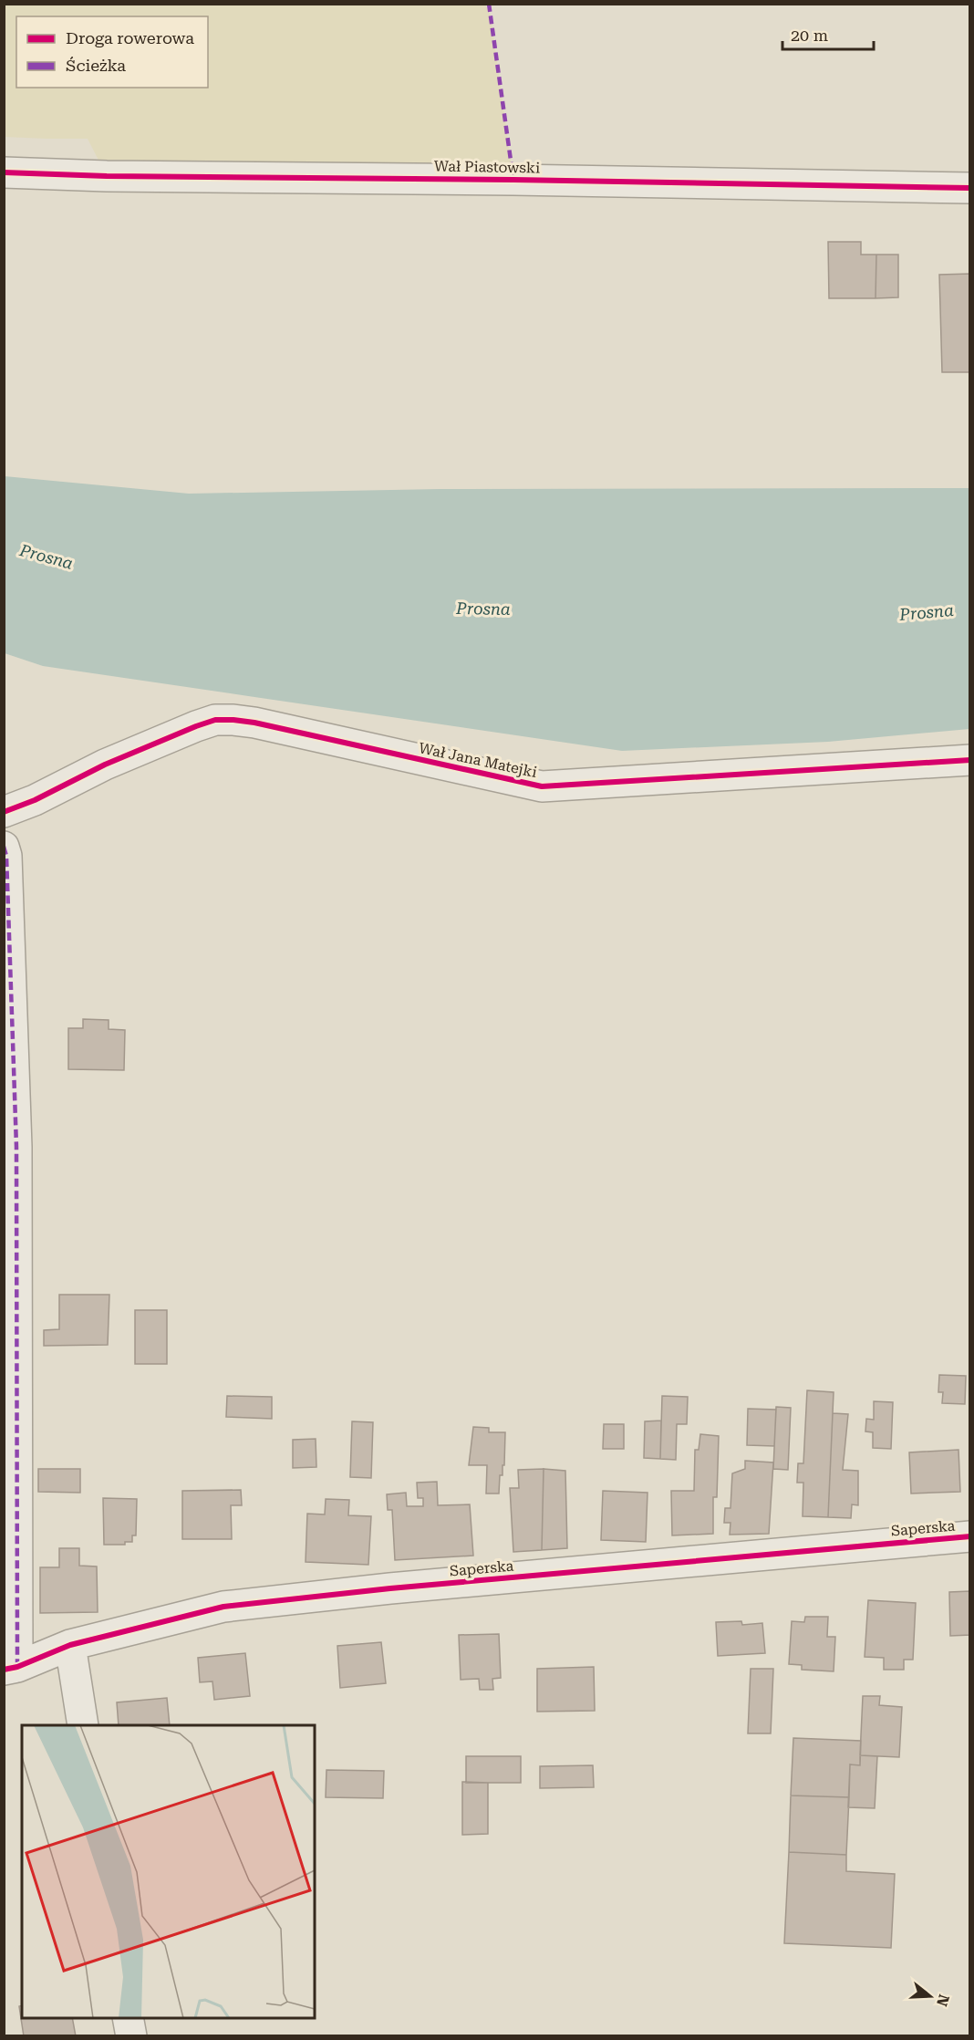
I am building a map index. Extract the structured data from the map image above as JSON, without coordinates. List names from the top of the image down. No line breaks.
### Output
{"streets":{"street":["Wał Piastowski","Wał Jana Matejki","Saperska"]},"water":["Prosna"],"legend":["Droga rowerowa","Ścieżka"],"scale_bar":"20 m","north":"right"}
